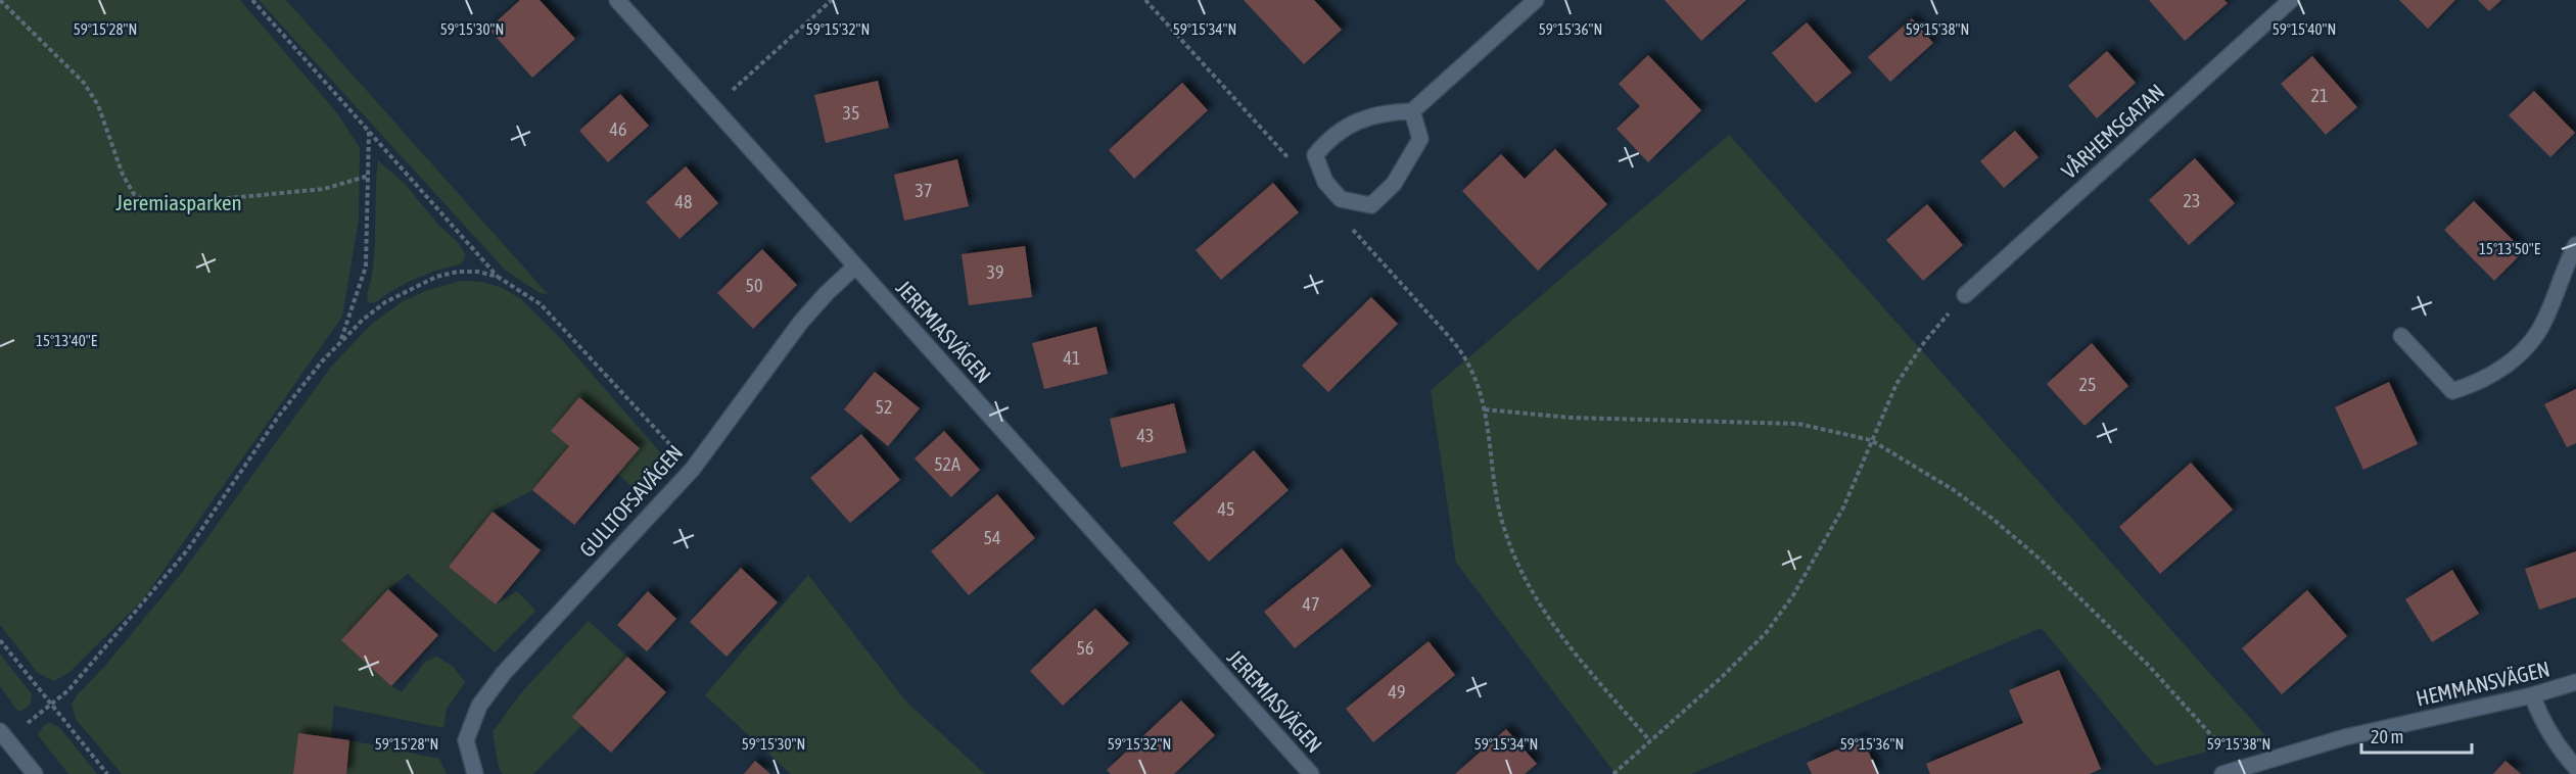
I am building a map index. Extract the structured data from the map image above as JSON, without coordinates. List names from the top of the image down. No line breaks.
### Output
{"streets":{"street":["VÅRHEMSGATAN","JEREMIASVÄGEN","GULLTOFSAVÄGEN","HEMMANSVÄGEN"]},"crossings":[["JEREMIASVÄGEN","GULLTOFSAVÄGEN"]],"parks":["Jeremiasparken"],"house_numbers":["21","35","46","37","23","48","39","50","41","25","52","43","52A","45","54","47","56","49"],"scale_bar":"20 m","coordinates":["59°15'30\"N","59°15'32\"N","59°15'40\"N","59°15'28\"N","59°15'34\"N","59°15'36\"N","59°15'38\"N","15°13'50\"E","15°13'40\"E"]}
